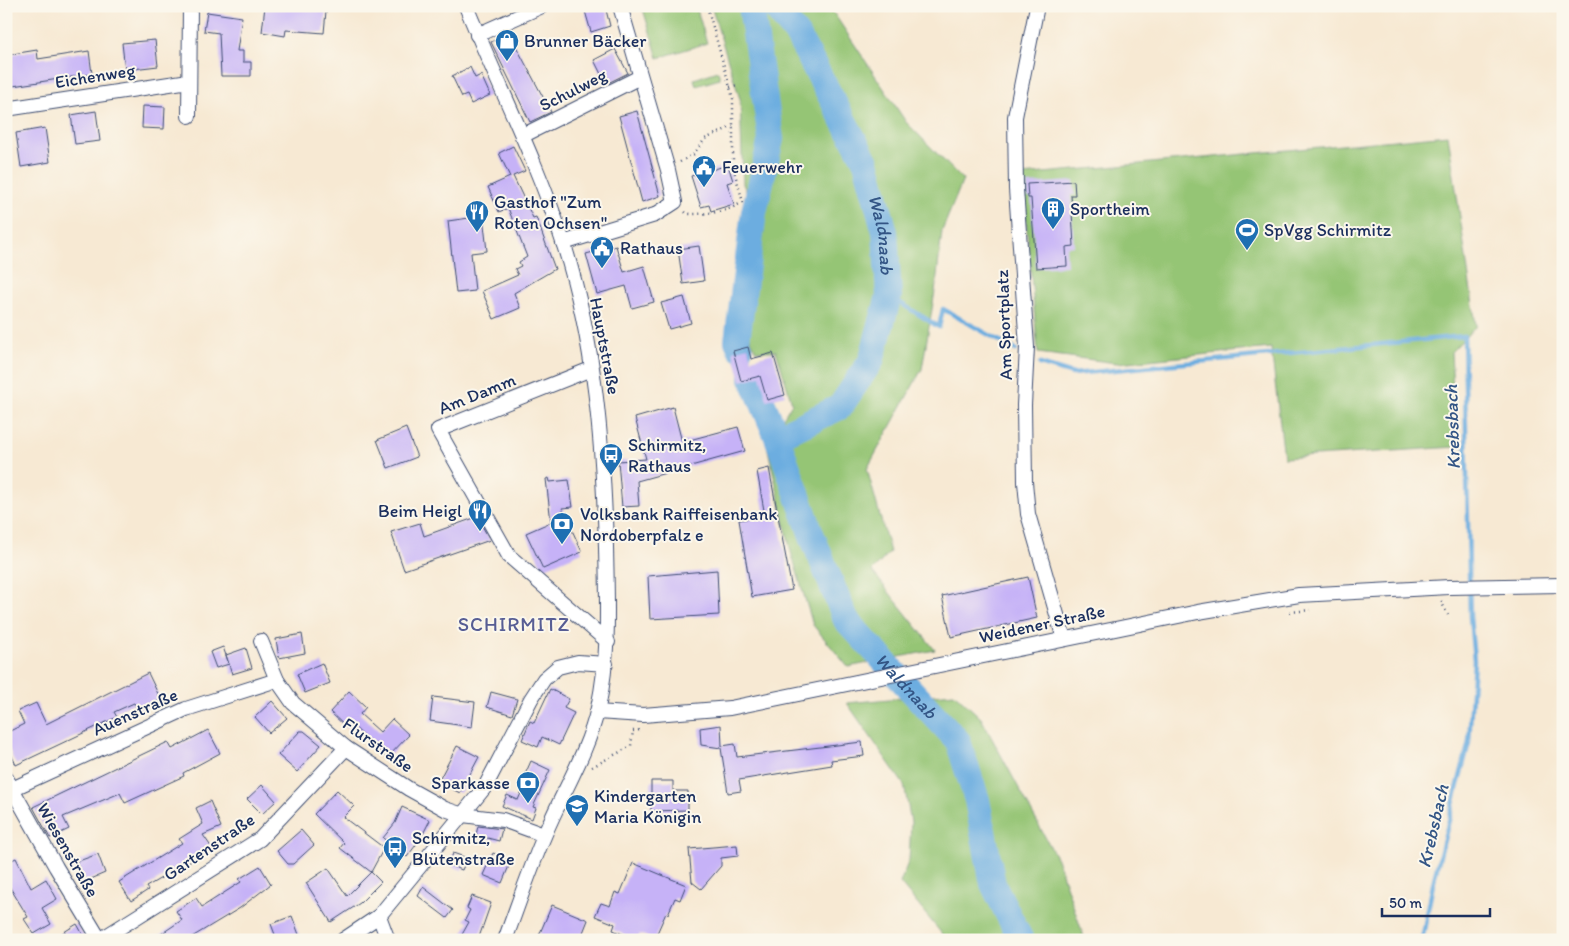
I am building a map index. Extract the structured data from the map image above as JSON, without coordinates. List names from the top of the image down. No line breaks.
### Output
{"streets":{"street":["Eichenweg","Schulweg","Am Sportplatz","Hauptstraße","Am Damm","Weidener Straße","Auenstraße","Flurstraße","Gartenstraße","Wiesenstraße"]},"crossings":[["Schulweg","Hauptstraße"],["Am Sportplatz","Weidener Straße"],["Hauptstraße","Am Damm"],["Hauptstraße","Weidener Straße"],["Hauptstraße","Flurstraße"],["Auenstraße","Flurstraße"],["Auenstraße","Wiesenstraße"],["Flurstraße","Gartenstraße"],["Gartenstraße","Wiesenstraße"]],"districts":["SCHIRMITZ"],"water":["Waldnaab","Krebsbach"],"places":{"shop":["Brunner Bäcker"],"public building":["Feuerwehr","Rathaus"],"building":["Sportheim"],"restaurant":["Gasthof \"Zum Roten Ochsen\"","Beim Heigl"],"sports":["SpVgg Schirmitz"],"bus stop":["Schirmitz, Rathaus","Schirmitz, Blütenstraße"],"bank":["Volksbank Raiffeisenbank Nordoberpfalz e","Sparkasse"],"school or university":["Kindergarten Maria Königin"]},"scale_bar":"50 m"}
